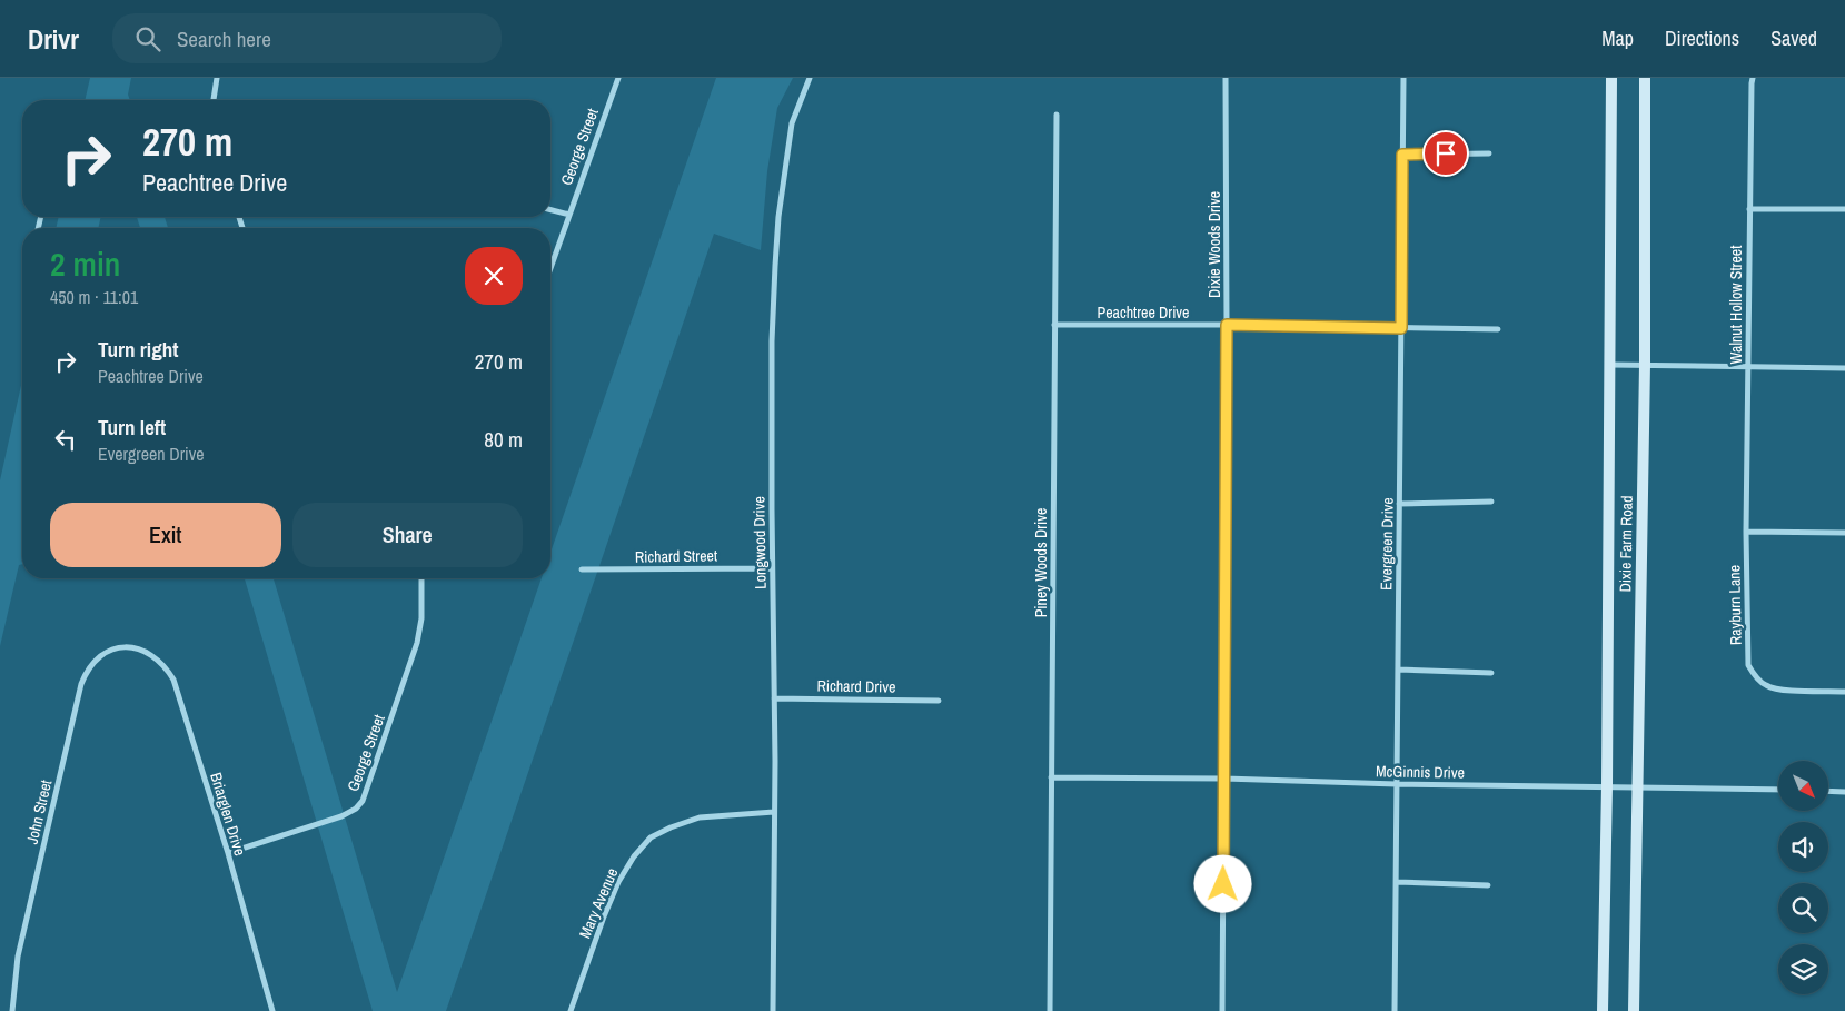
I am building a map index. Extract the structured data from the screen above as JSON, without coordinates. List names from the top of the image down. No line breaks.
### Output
{"streets":{"main road":["Dixie Farm Road"],"street":["George Street","Dixie Woods Drive","Walnut Hollow Street","Peachtree Drive","Longwood Drive","Evergreen Drive","Richard Street","Piney Woods Drive","Rayburn Lane","Richard Drive","McGinnis Drive","John Street","Briarglen Drive","Mary Avenue"]},"crossings":[["George Street","Briarglen Drive"],["Dixie Woods Drive","Peachtree Drive"],["Dixie Woods Drive","McGinnis Drive"],["Walnut Hollow Street","Rayburn Lane"],["Peachtree Drive","Evergreen Drive"],["Peachtree Drive","Piney Woods Drive"],["Longwood Drive","Richard Street"],["Longwood Drive","Richard Drive"],["Longwood Drive","Mary Avenue"],["Evergreen Drive","McGinnis Drive"],["Dixie Farm Road","McGinnis Drive"],["Piney Woods Drive","McGinnis Drive"],["John Street","Briarglen Drive"]],"north":"bottom right","page":{"header":"Drivr","search":"Search here","nav":["Map","Directions","Saved"],"turn":["270 m","Peachtree Drive"],"heading":["2 min","450 m · 11:01"],"list":[{"name":"Turn right","note":"Peachtree Drive","value":"270 m"},{"name":"Turn left","note":"Evergreen Drive","value":"80 m"}],"buttons":["Exit","Share"]}}
